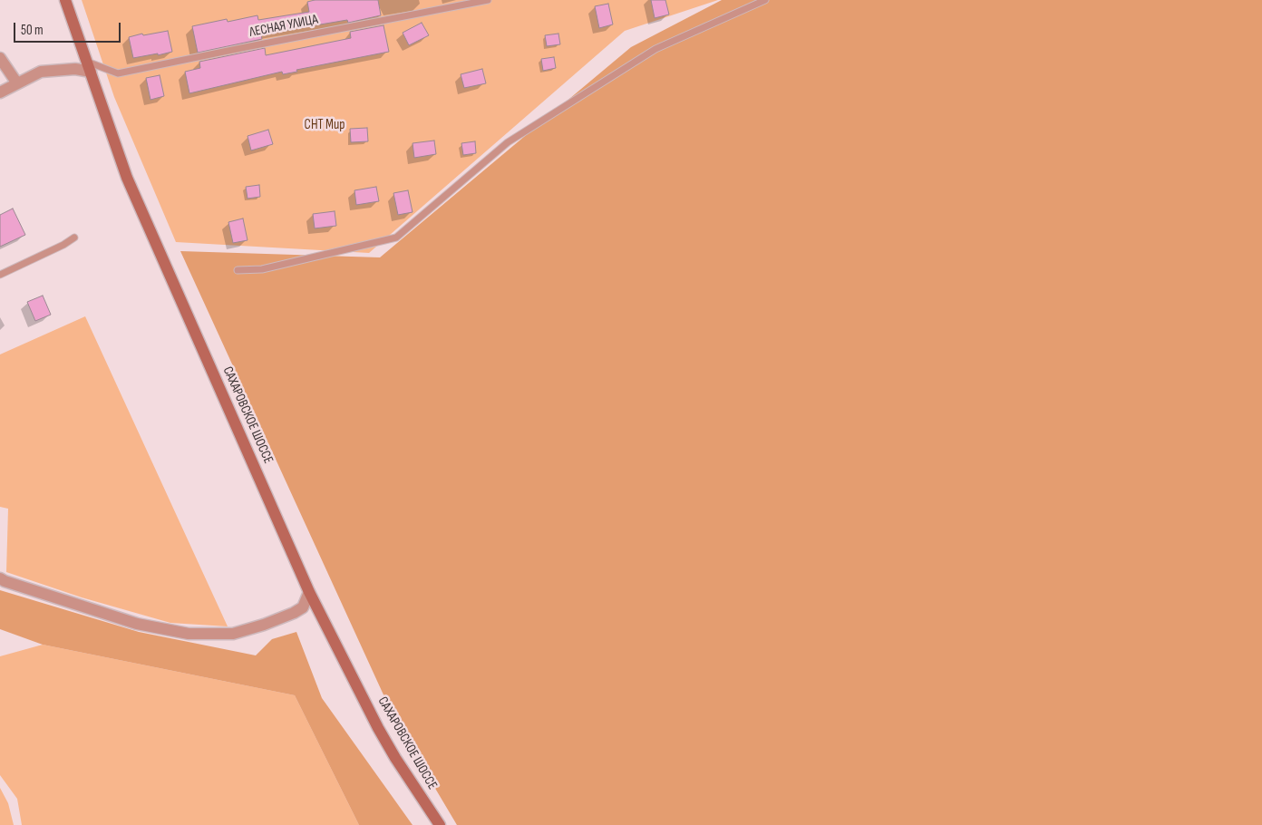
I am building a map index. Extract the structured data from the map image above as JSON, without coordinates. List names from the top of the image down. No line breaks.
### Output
{"streets":{"main road":["САХАРОВСКОЕ ШОССЕ"],"lane":["ЛЕСНАЯ УЛИЦА"]},"crossings":[["ЛЕСНАЯ УЛИЦА","САХАРОВСКОЕ ШОССЕ"]],"parks":["СНТ Мир"],"scale_bar":"50 m"}
